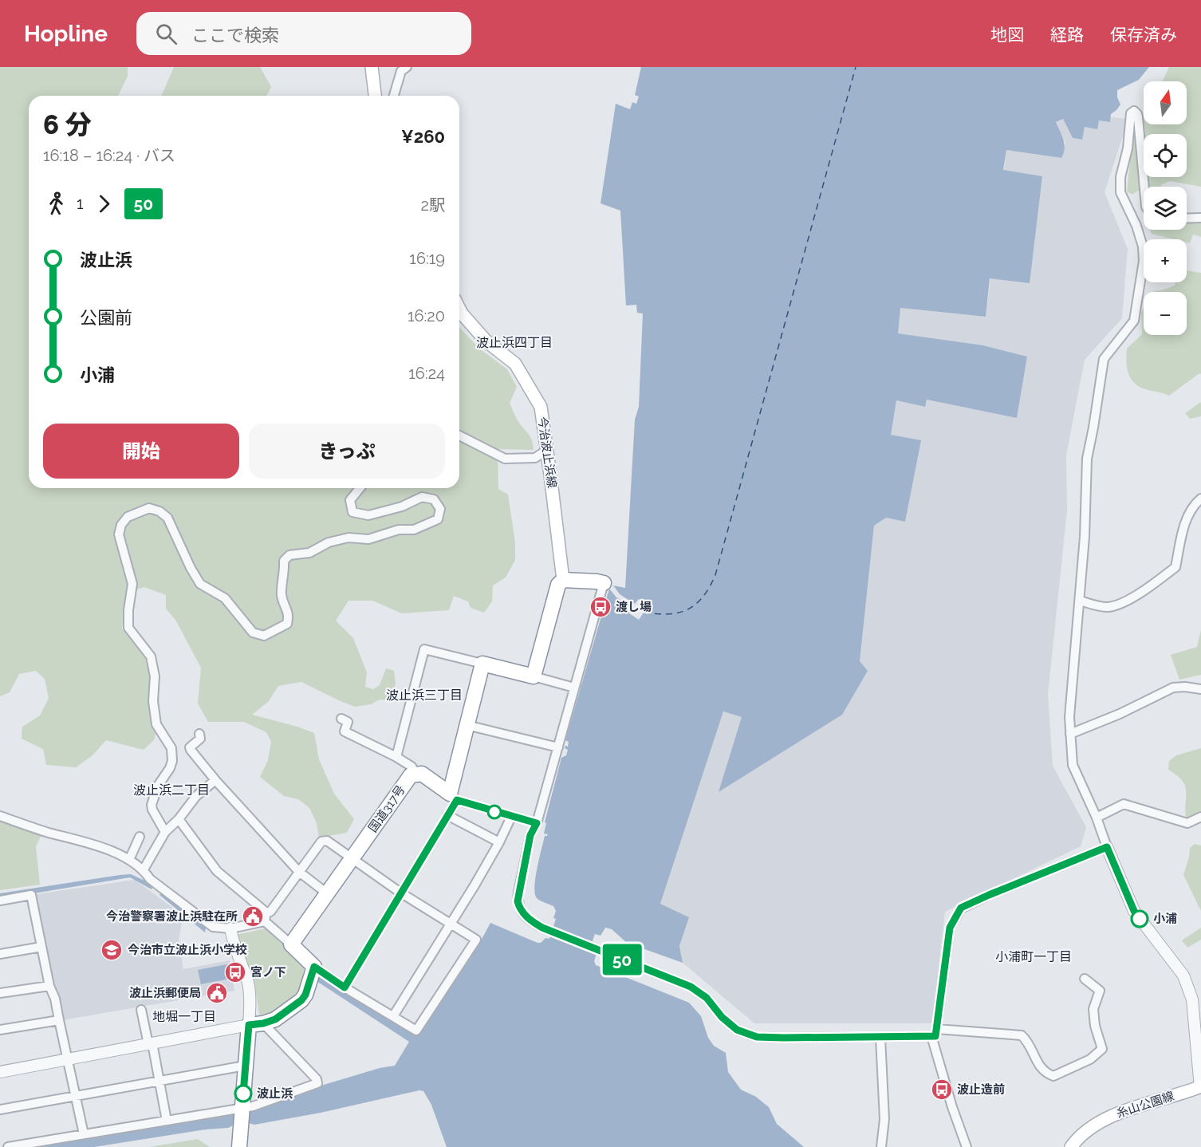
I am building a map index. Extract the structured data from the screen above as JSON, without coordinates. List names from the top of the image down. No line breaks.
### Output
{"streets":{"highway":["国道317号"],"main road":["今治波止浜線","糸山公園線"]},"districts":["波止浜四丁目","波止浜三丁目","波止浜二丁目","小浦町一丁目","地堀一丁目"],"places":{"bus stop":["渡し場","宮ノ下","波止造前"],"public building":["今治警察署波止浜駐在所","波止浜郵便局"],"other":["小浦","波止浜"],"school or university":["今治市立波止浜小学校"]},"lines":["bus line 50"],"north":"top","page":{"header":"Hopline","search":"ここで検索","nav":["地図","経路","保存済み"],"on_map":"50","map_buttons":["+","−"],"heading":["6 分","16:18 – 16:24 · バス","¥260"],"legs":["1","50","2駅"],"list":[{"name":"波止浜","value":"16:19"},{"name":"公園前","value":"16:20"},{"name":"小浦","value":"16:24"}],"buttons":["開始","きっぷ"]}}
